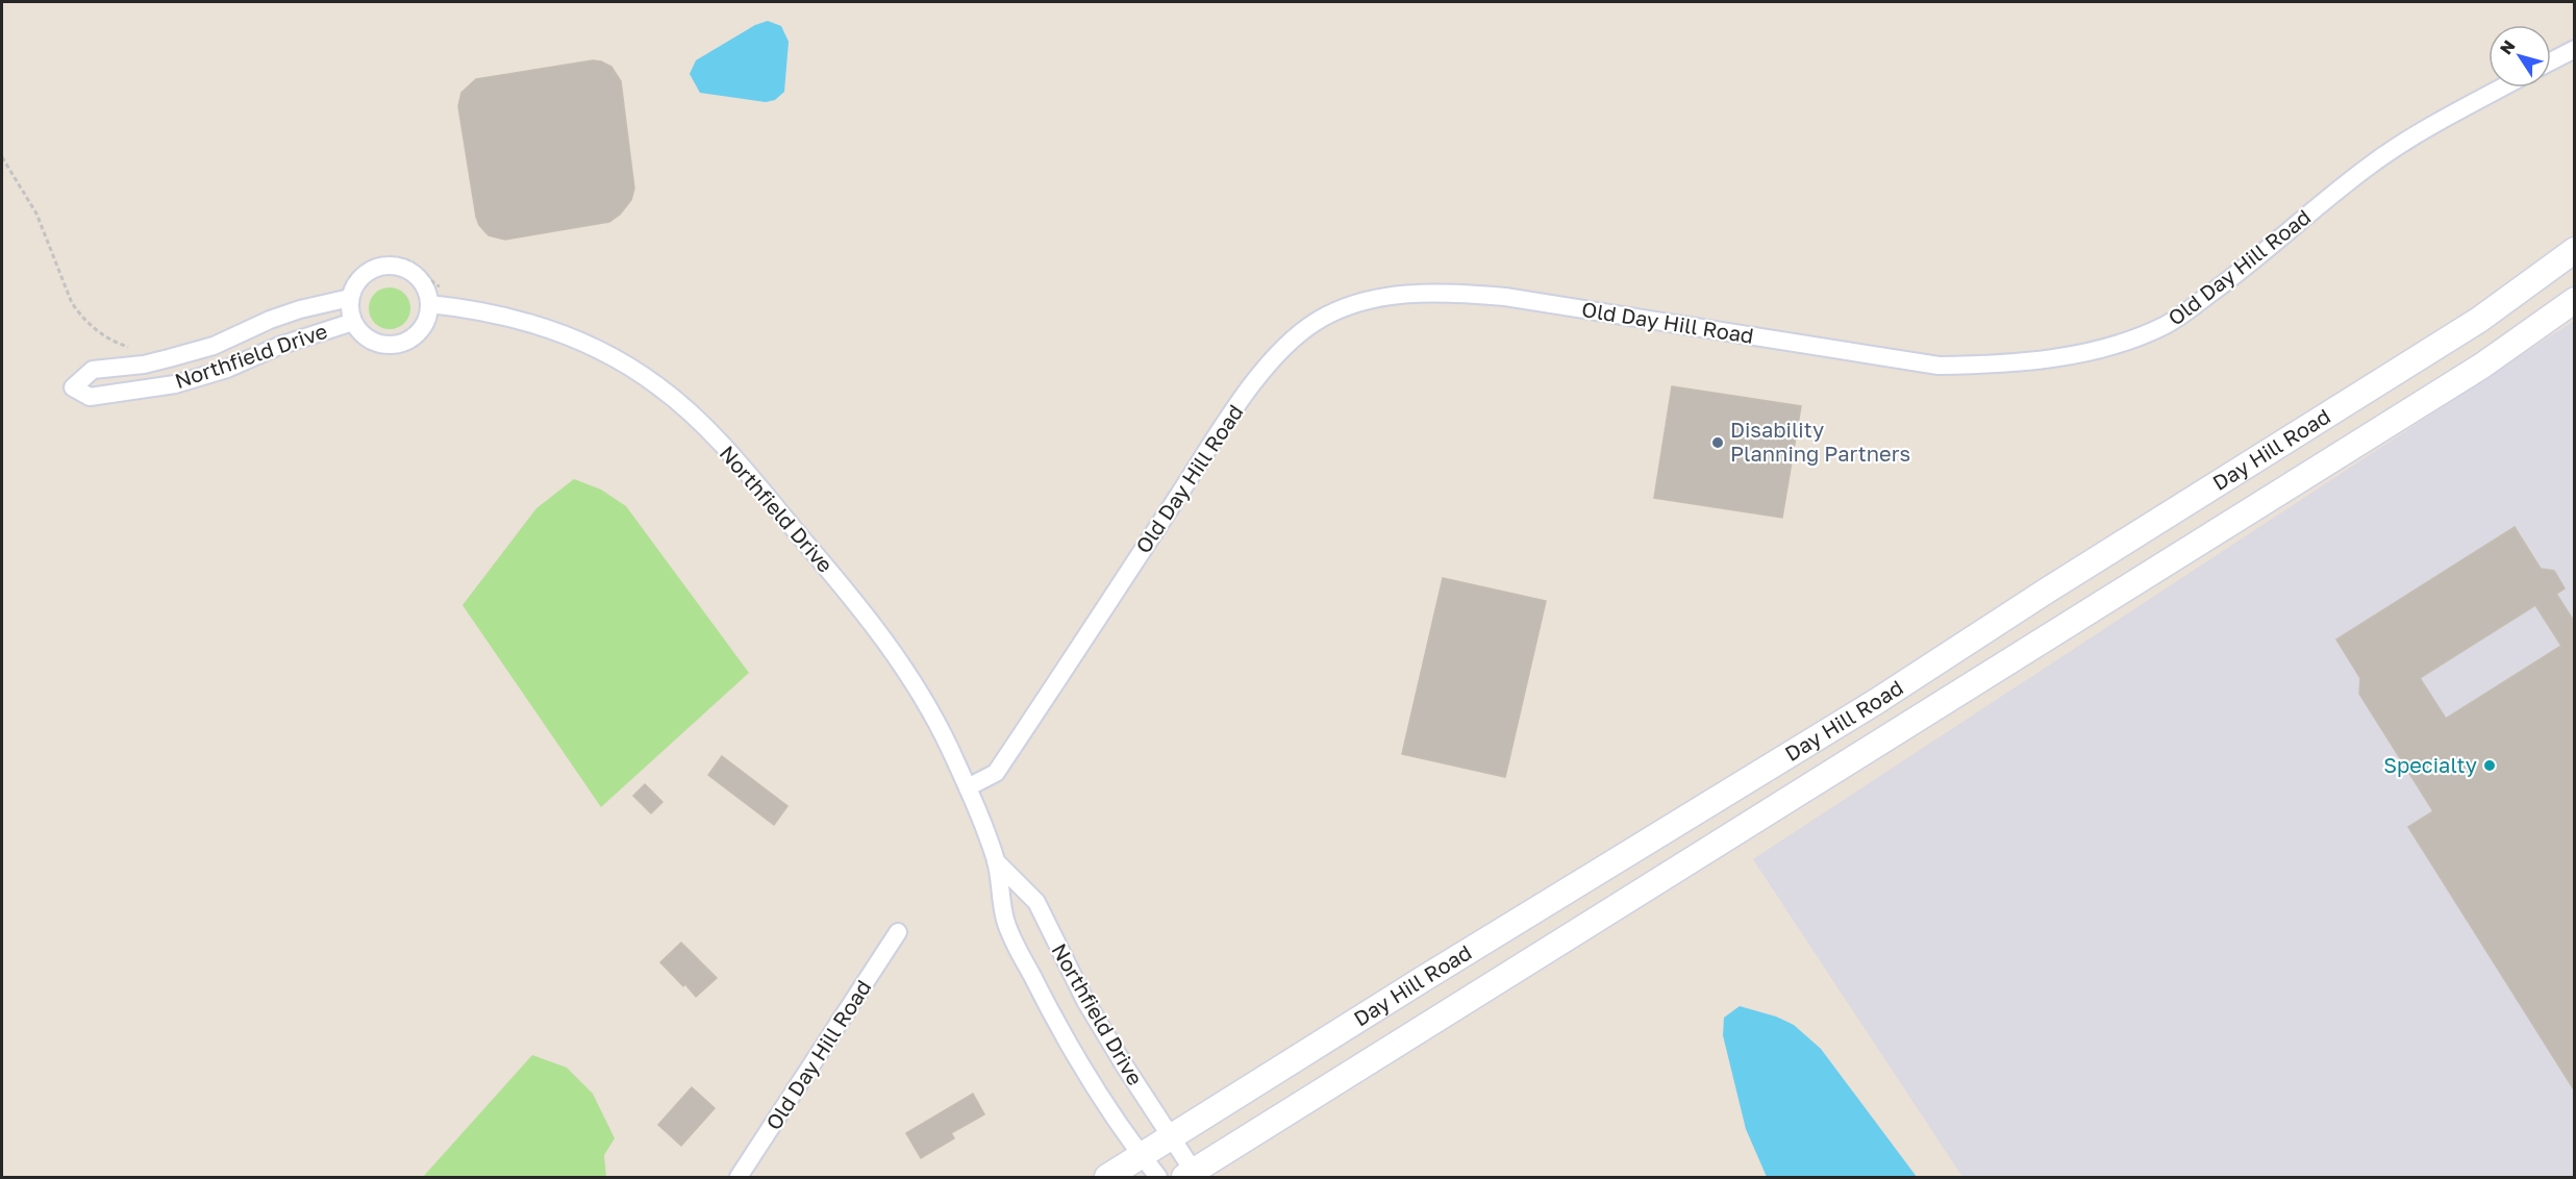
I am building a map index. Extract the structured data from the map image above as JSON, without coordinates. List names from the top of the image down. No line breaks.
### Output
{"streets":{"main road":["Day Hill Road"],"street":["Old Day Hill Road","Northfield Drive"]},"crossings":[["Old Day Hill Road","Northfield Drive"],["Northfield Drive","Day Hill Road"]],"places":["Disability Planning Partners","Specialty"],"north":"top left"}
